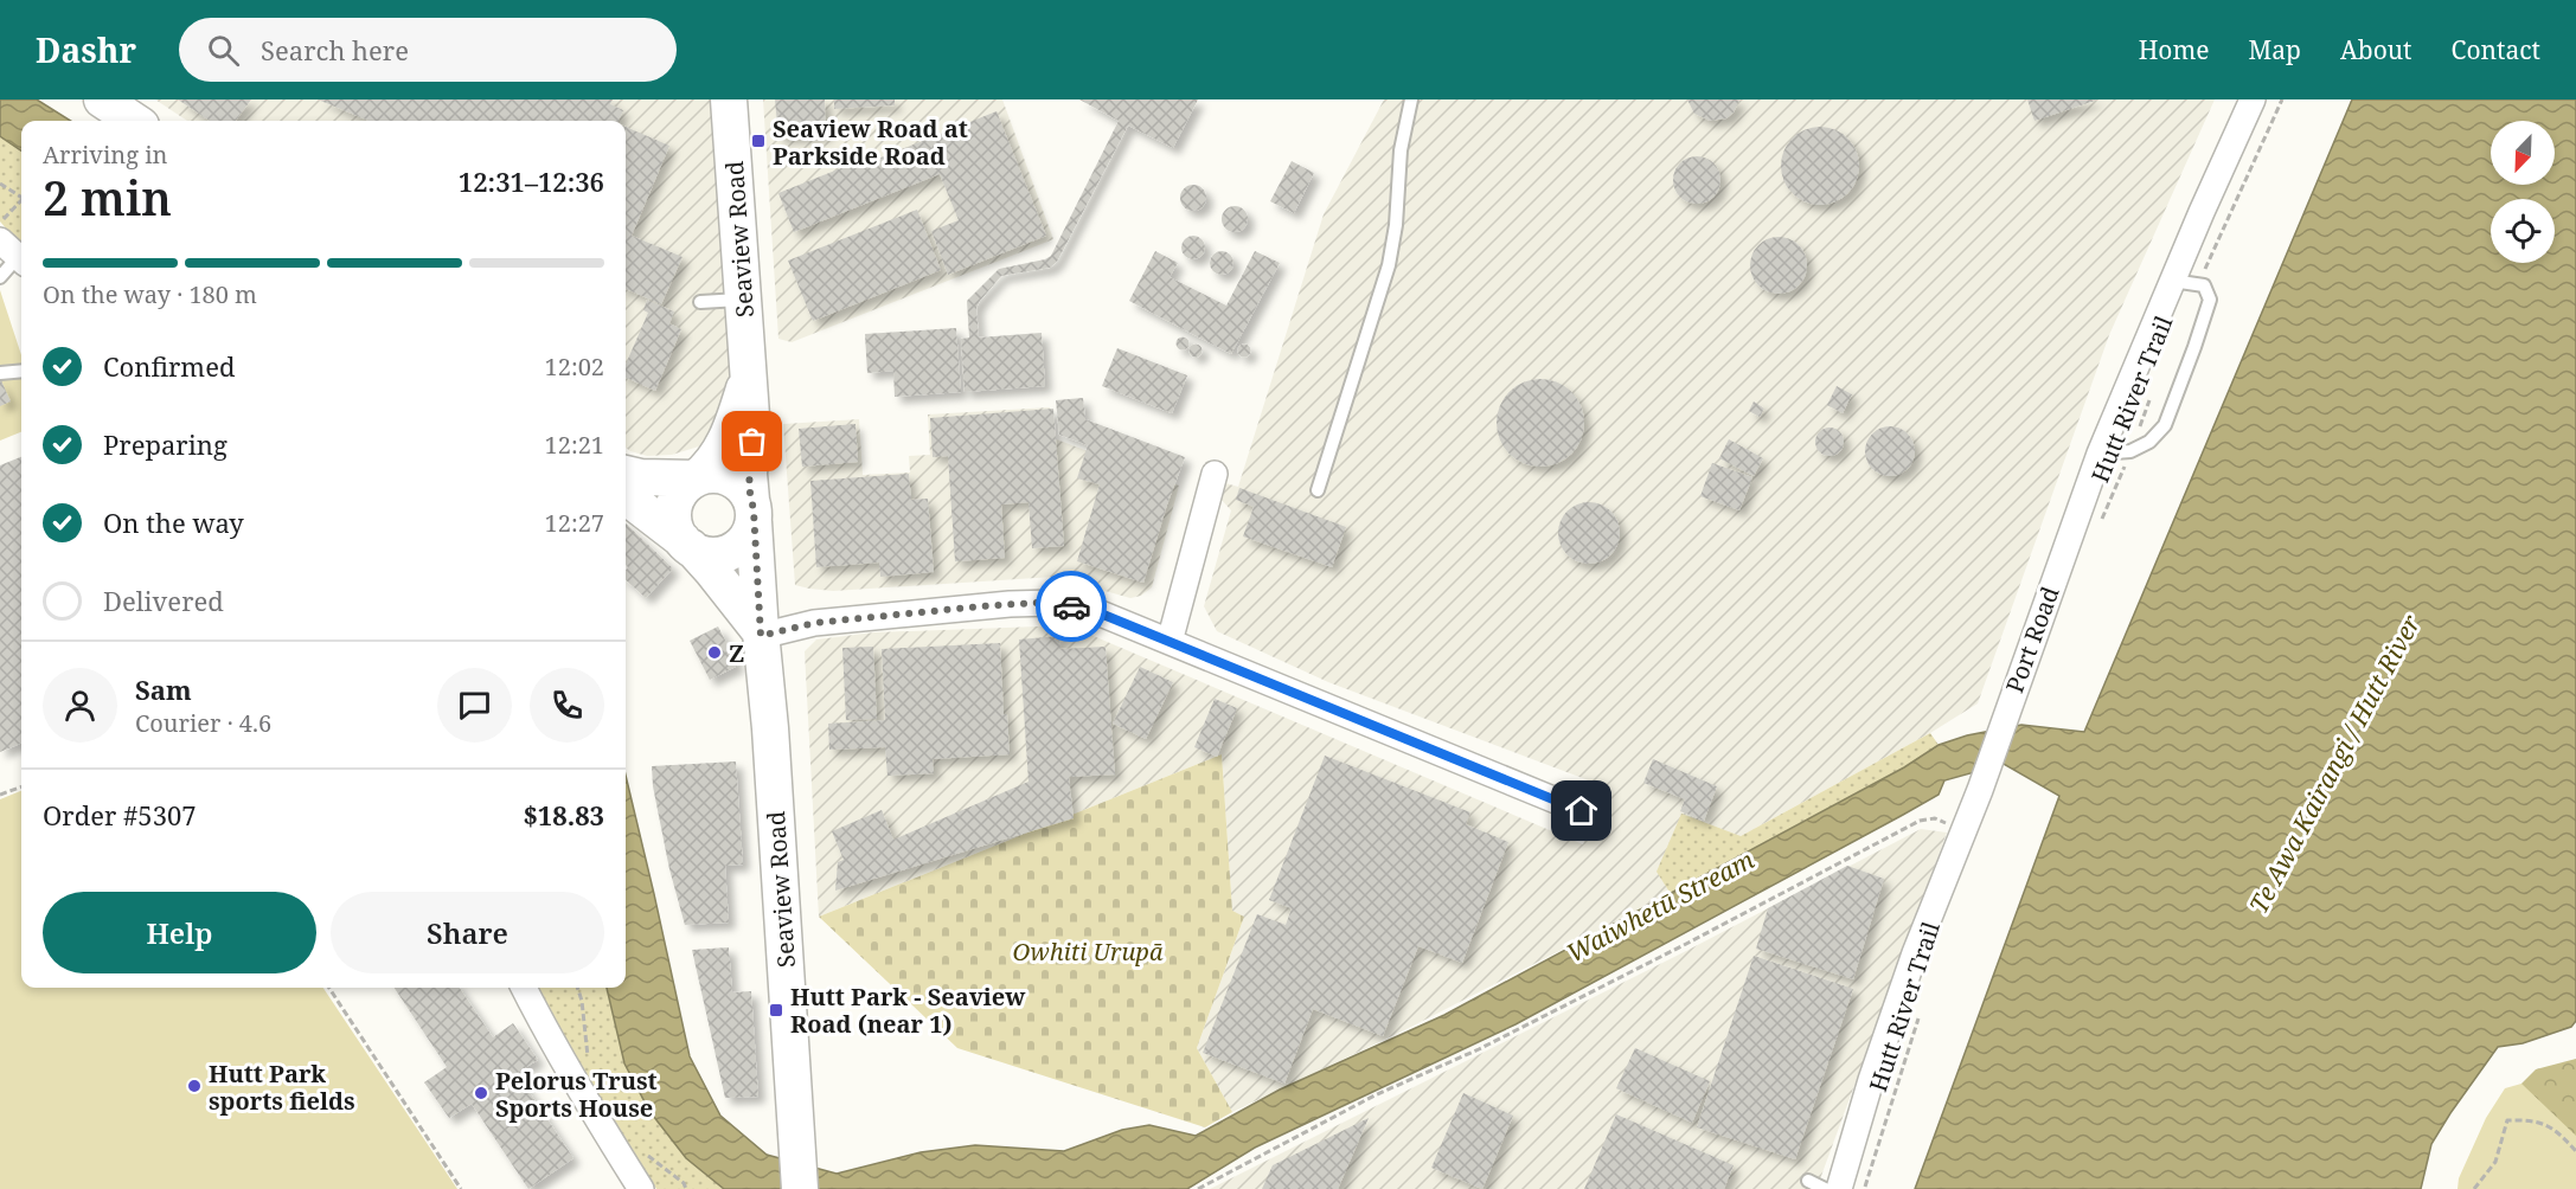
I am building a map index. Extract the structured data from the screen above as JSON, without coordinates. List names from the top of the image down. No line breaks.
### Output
{"streets":{"main road":["Seaview Road"],"street":["Port Road"],"path":["Hutt River Trail"]},"water":["Te Awa Kairangi / Hutt River","Waiwhetū Stream"],"parks":["Owhiti Urupā"],"places":{"transit":["Seaview Road at Parkside Road","Hutt Park - Seaview Road (near 1)"],"other":["Z","Hutt Park sports fields","Pelorus Trust Sports House"]},"north":"bottom left","page":{"header":"Dashr","search":"Search here","nav":["Home","Map","About","Contact"],"heading":["2 min","Arriving in","12:31–12:36"],"panel":["Sam","Courier · 4.6","Order #5307","$18.83"],"bar":"On the way · 180 m","list":[["Confirmed","12:02"],["Preparing","12:21"],["On the way","12:27"],"Delivered"],"buttons":["Help","Share"]}}
